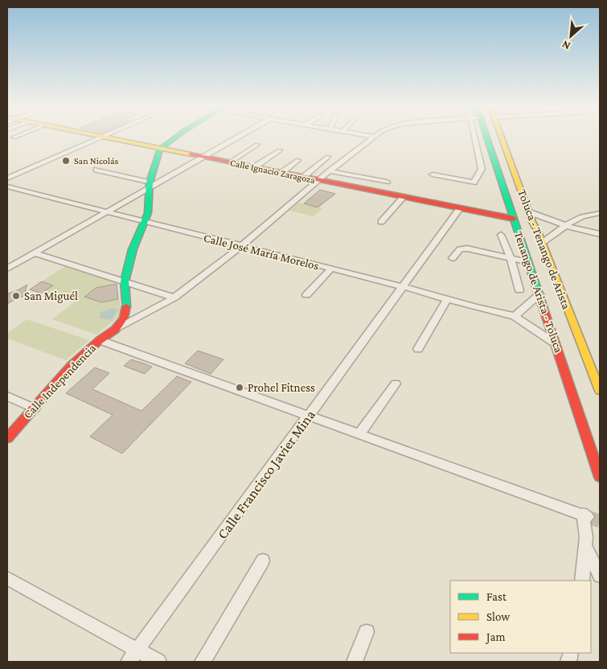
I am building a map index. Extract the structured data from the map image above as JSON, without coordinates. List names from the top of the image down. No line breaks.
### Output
{"streets":{"main road":["Calle Ignacio Zaragoza","Toluca - Tenango de Arista","Tenango de Arista - Toluca","Calle Independencia"],"street":["Calle José María Morelos","Calle Francisco Javier Mina"]},"crossings":[["Calle Ignacio Zaragoza","Tenango de Arista - Toluca"],["Calle Ignacio Zaragoza","Calle Independencia"],["Calle Ignacio Zaragoza","Calle Francisco Javier Mina"],["Calle José María Morelos","Calle Independencia"],["Calle José María Morelos","Calle Francisco Javier Mina"]],"places":["San Nicolás","San Miguél","Prohel Fitness"],"legend":["Fast","Slow","Jam"],"north":"bottom left"}
